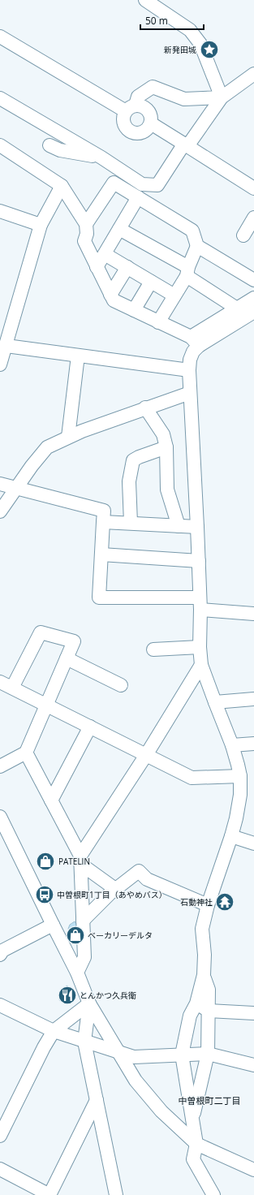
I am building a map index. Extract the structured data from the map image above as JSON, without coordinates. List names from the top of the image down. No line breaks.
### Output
{"districts":["中曽根町二丁目"],"places":{"place":["新発田城"],"shop":["PATELIN","ベーカリーデルタ"],"bus stop":["中曽根町1丁目（あやめバス）"],"temple":["石動神社"],"restaurant":["とんかつ久兵衛"]},"scale_bar":"50 m"}
